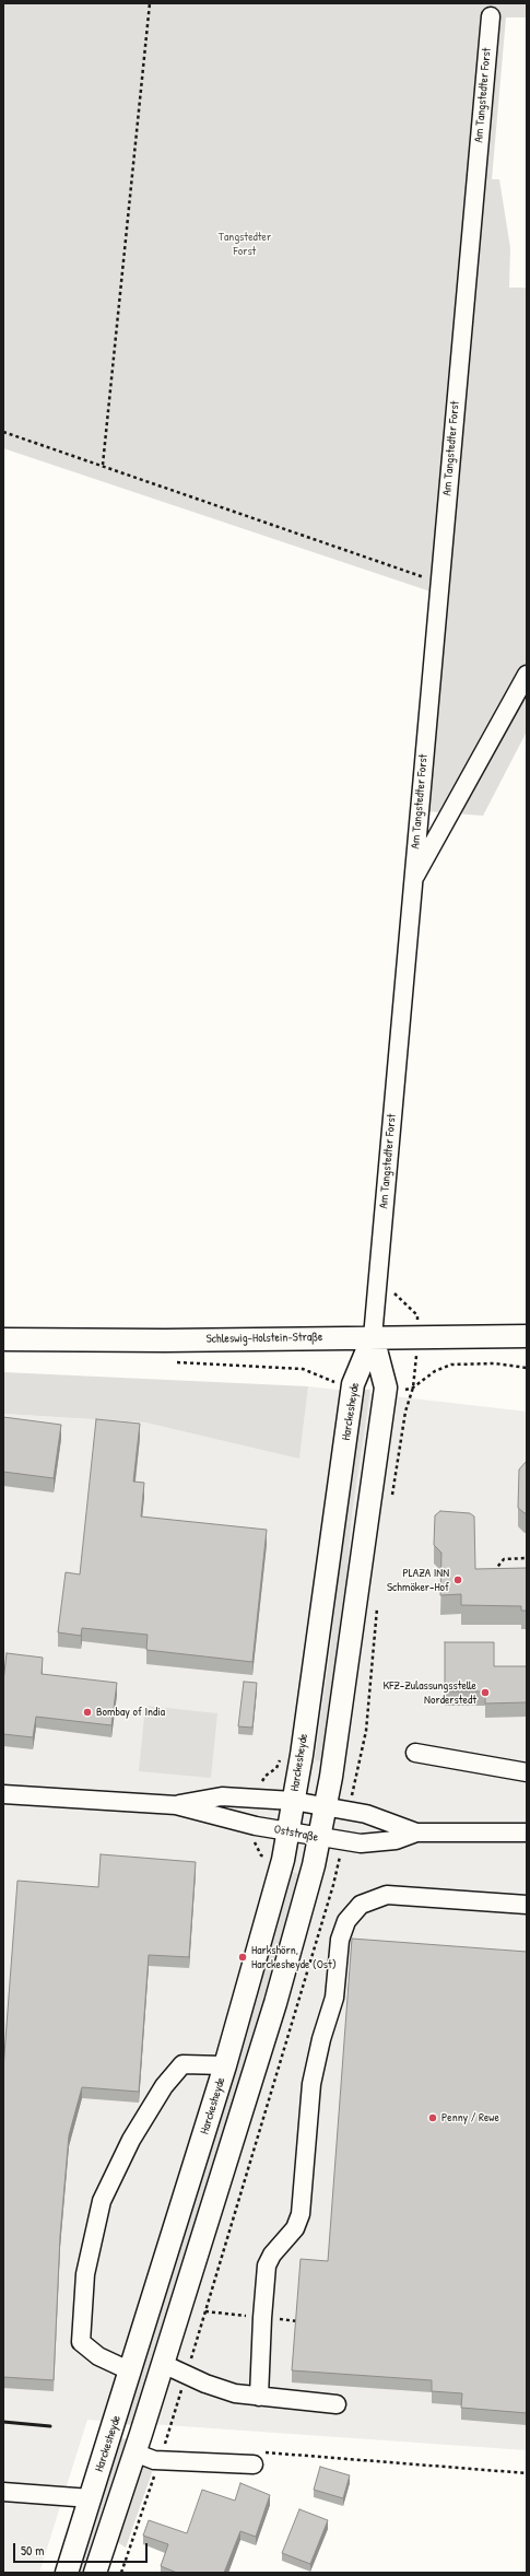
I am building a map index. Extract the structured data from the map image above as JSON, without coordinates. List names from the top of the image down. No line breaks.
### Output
{"streets":{"main road":["Schleswig-Holstein-Straße","Harckesheyde"],"street":["Am Tangstedter Forst","Oststraße"]},"crossings":[["Am Tangstedter Forst","Schleswig-Holstein-Straße"],["Am Tangstedter Forst","Harckesheyde"],["Schleswig-Holstein-Straße","Harckesheyde"],["Harckesheyde","Oststraße"]],"parks":["Tangstedter Forst"],"places":["PLAZA INN Schmöker-Hof","KFZ-Zulassungsstelle Norderstedt","Bombay of India","Harkshörn, Harckesheyde (Ost)","Penny / Rewe"],"scale_bar":"50 m"}
